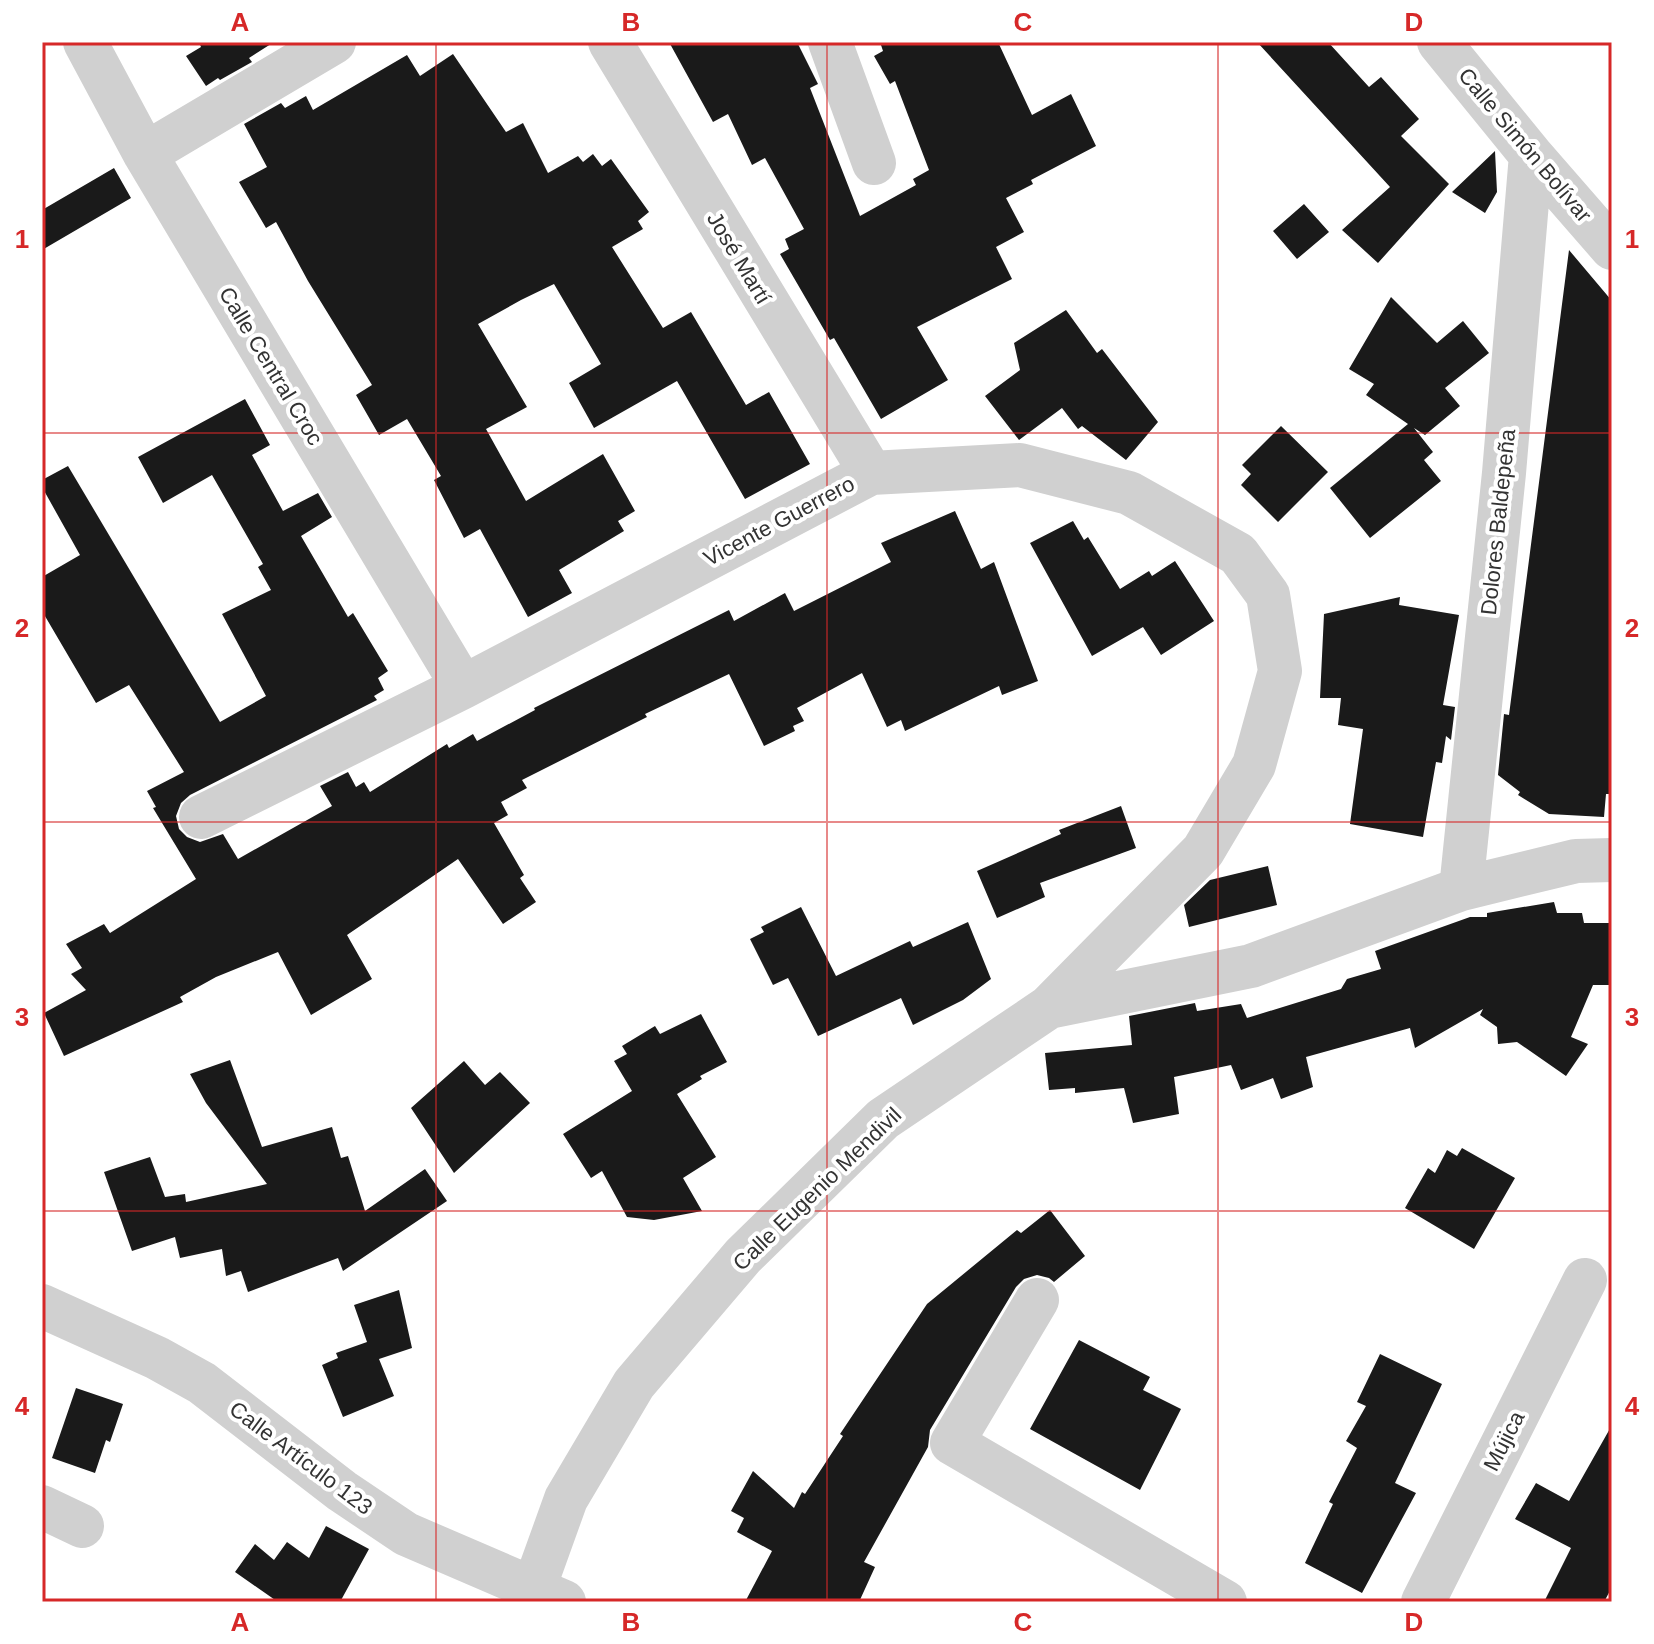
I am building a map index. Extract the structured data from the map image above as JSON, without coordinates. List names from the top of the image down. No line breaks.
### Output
{"streets":{"street":["Calle Simón Bolívar","José Martí","Calle Central Croc","Vicente Guerrero","Dolores Baldepeña","Calle Eugenio Mendivil","Mújica","Calle Artículo 123"]},"crossings":[["Calle Simón Bolívar","Dolores Baldepeña"],["José Martí","Vicente Guerrero"],["Calle Central Croc","Vicente Guerrero"],["Vicente Guerrero","Calle Eugenio Mendivil"],["Dolores Baldepeña","Calle Eugenio Mendivil"],["Calle Eugenio Mendivil","Calle Artículo 123"]],"grid":{"columns":["A","B","C","D"],"rows":["1","2","3","4"]}}
